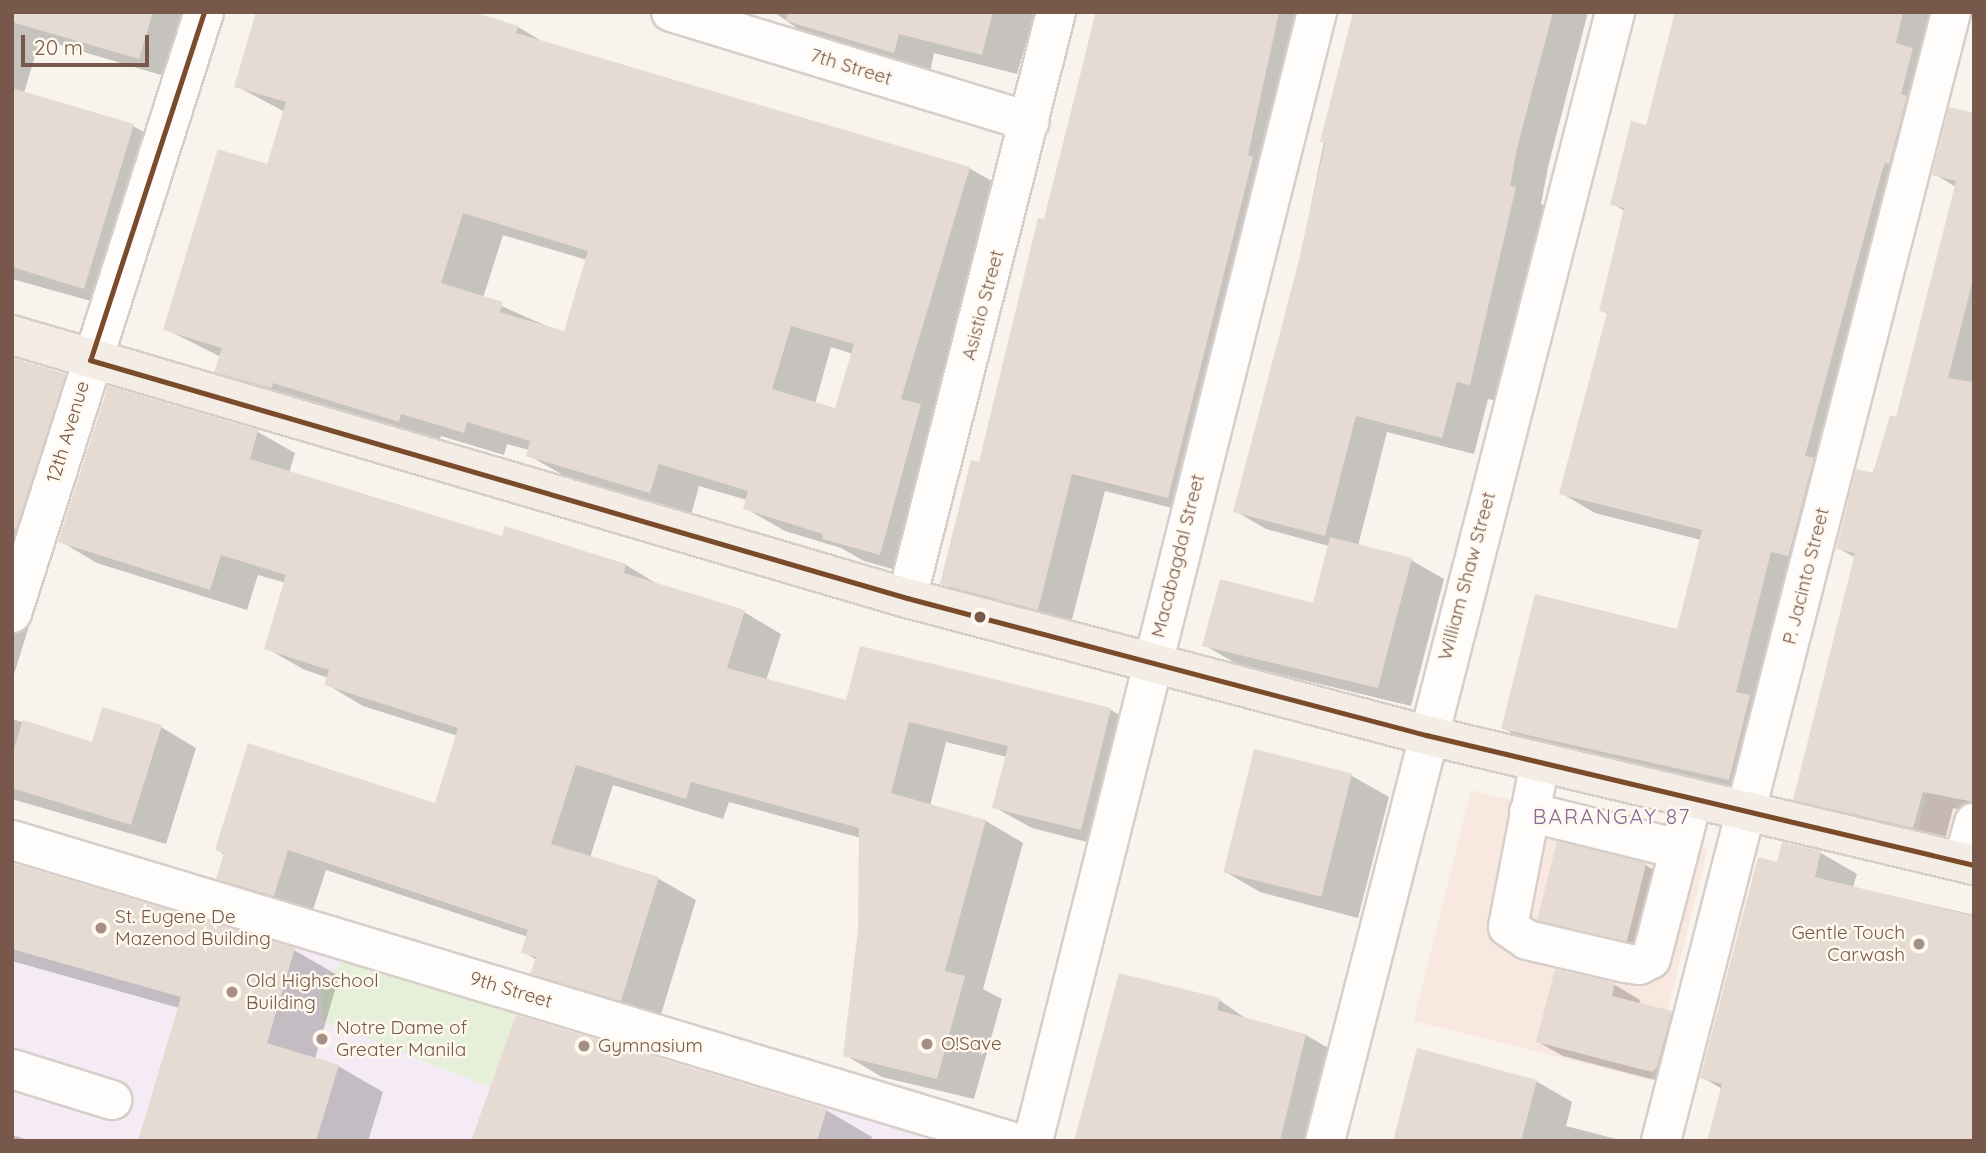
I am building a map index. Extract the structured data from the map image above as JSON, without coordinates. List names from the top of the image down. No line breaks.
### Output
{"streets":{"street":["7th Street","Asistio Street","12th Avenue","Macabagdal Street","William Shaw Street","P. Jacinto Street","9th Street"]},"crossings":[["7th Street","Asistio Street"]],"districts":["BARANGAY 87"],"places":["St. Eugene De Mazenod Building","Gentle Touch Carwash","Old Highschool Building","Notre Dame of Greater Manila","O!Save","Gymnasium"],"scale_bar":"20 m"}
